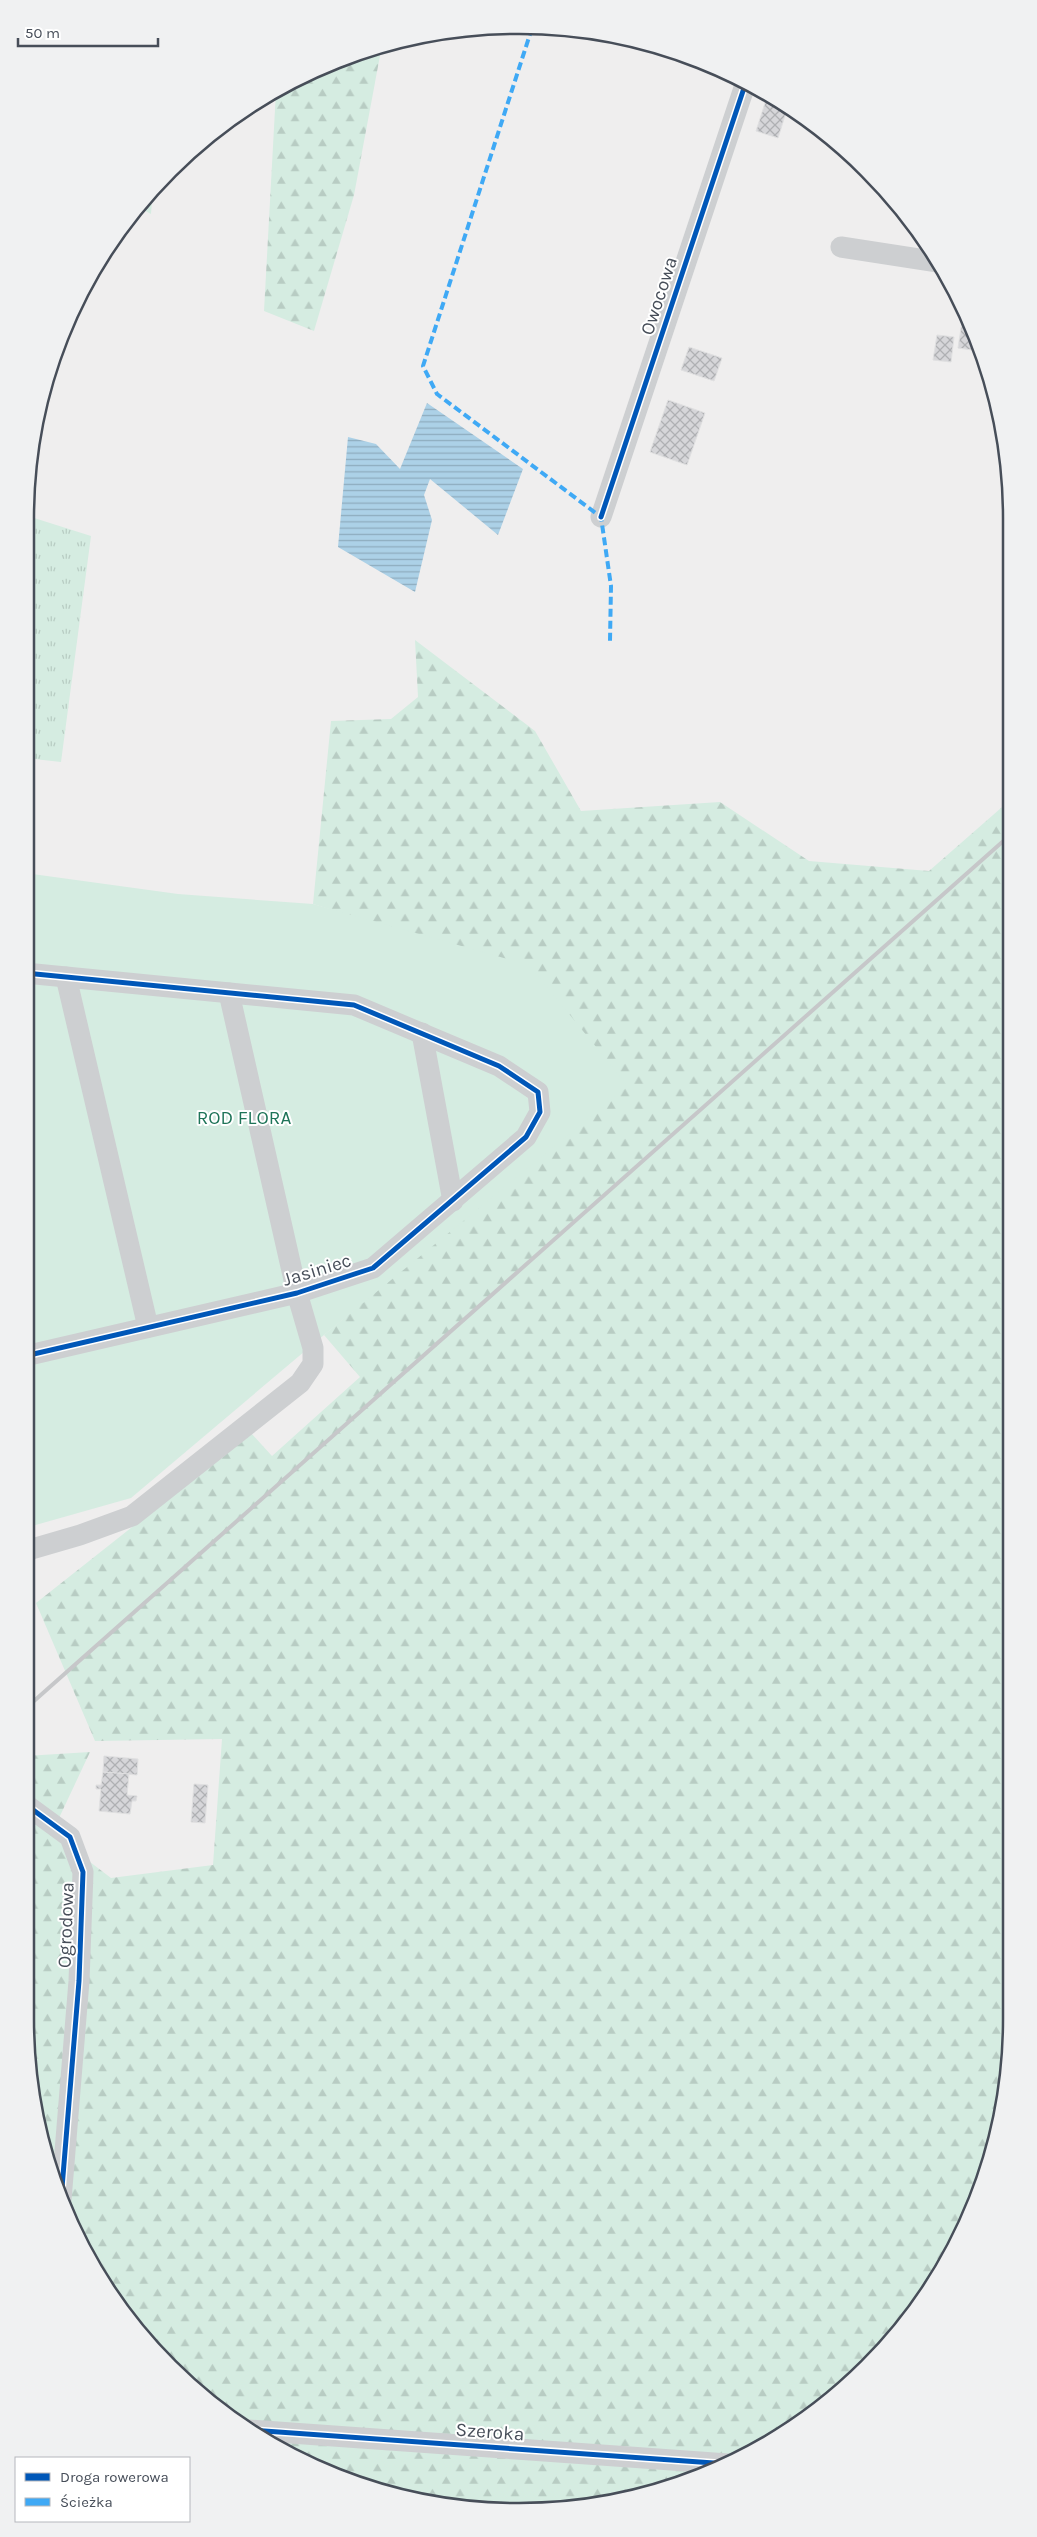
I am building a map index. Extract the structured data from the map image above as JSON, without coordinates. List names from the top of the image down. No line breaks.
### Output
{"streets":{"street":["Owocowa","Jasiniec","Ogrodowa","Szeroka"]},"parks":["ROD FLORA"],"legend":["Droga rowerowa","Ścieżka"],"scale_bar":"50 m"}
